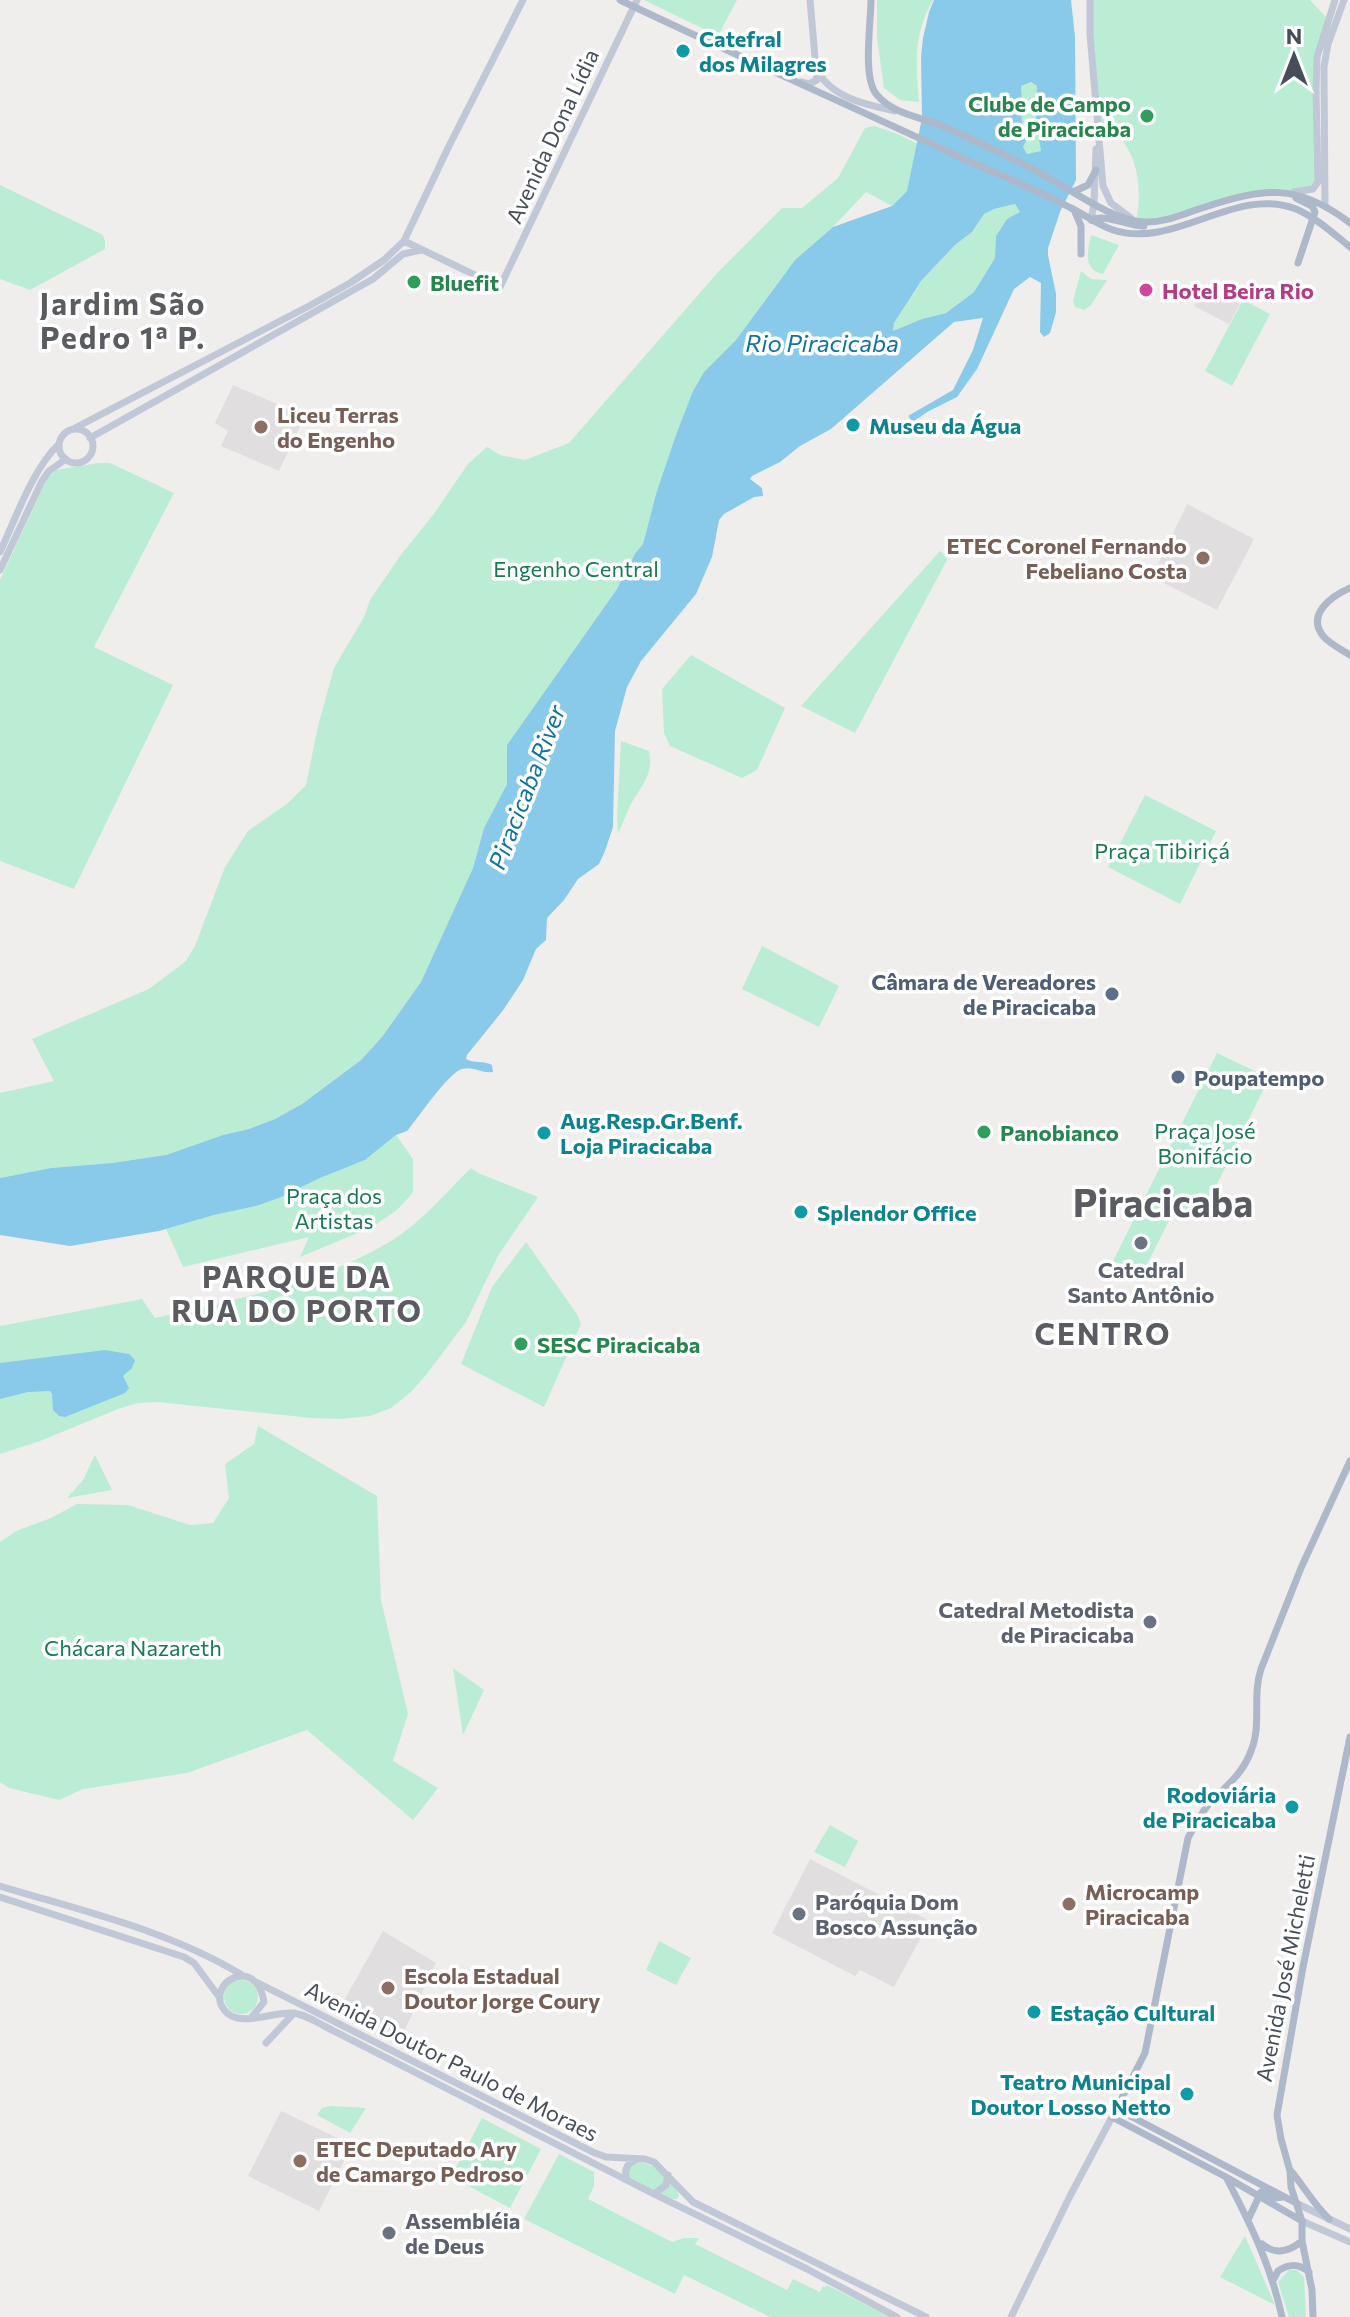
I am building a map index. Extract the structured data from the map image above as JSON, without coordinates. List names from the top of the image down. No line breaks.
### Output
{"streets":{"main road":["Avenida Dona Lídia","Avenida José Micheletti","Avenida Doutor Paulo de Moraes"]},"districts":["Jardim São Pedro 1ª P.","Piracicaba","PARQUE DA RUA DO PORTO","CENTRO"],"water":["Rio Piracicaba","Piracicaba River"],"parks":["Engenho Central","Praça Tibiriçá","Praça José Bonifácio","Praça dos Artistas","Chácara Nazareth"],"places":["Catefral dos Milagres","Clube de Campo de Piracicaba","Bluefit","Hotel Beira Rio","Museu da Água","Liceu Terras do Engenho","ETEC Coronel Fernando Febeliano Costa","Câmara de Vereadores de Piracicaba","Poupatempo","Panobianco","Aug.Resp.Gr.Benf. Loja Piracicaba","Splendor Office","Catedral Santo Antônio","SESC Piracicaba","Catedral Metodista de Piracicaba","Rodoviária de Piracicaba","Microcamp Piracicaba","Paróquia Dom Bosco Assunção","Escola Estadual Doutor Jorge Coury","Estação Cultural","Teatro Municipal Doutor Losso Netto","ETEC Deputado Ary de Camargo Pedroso","Assembléia de Deus"],"north":"top"}
